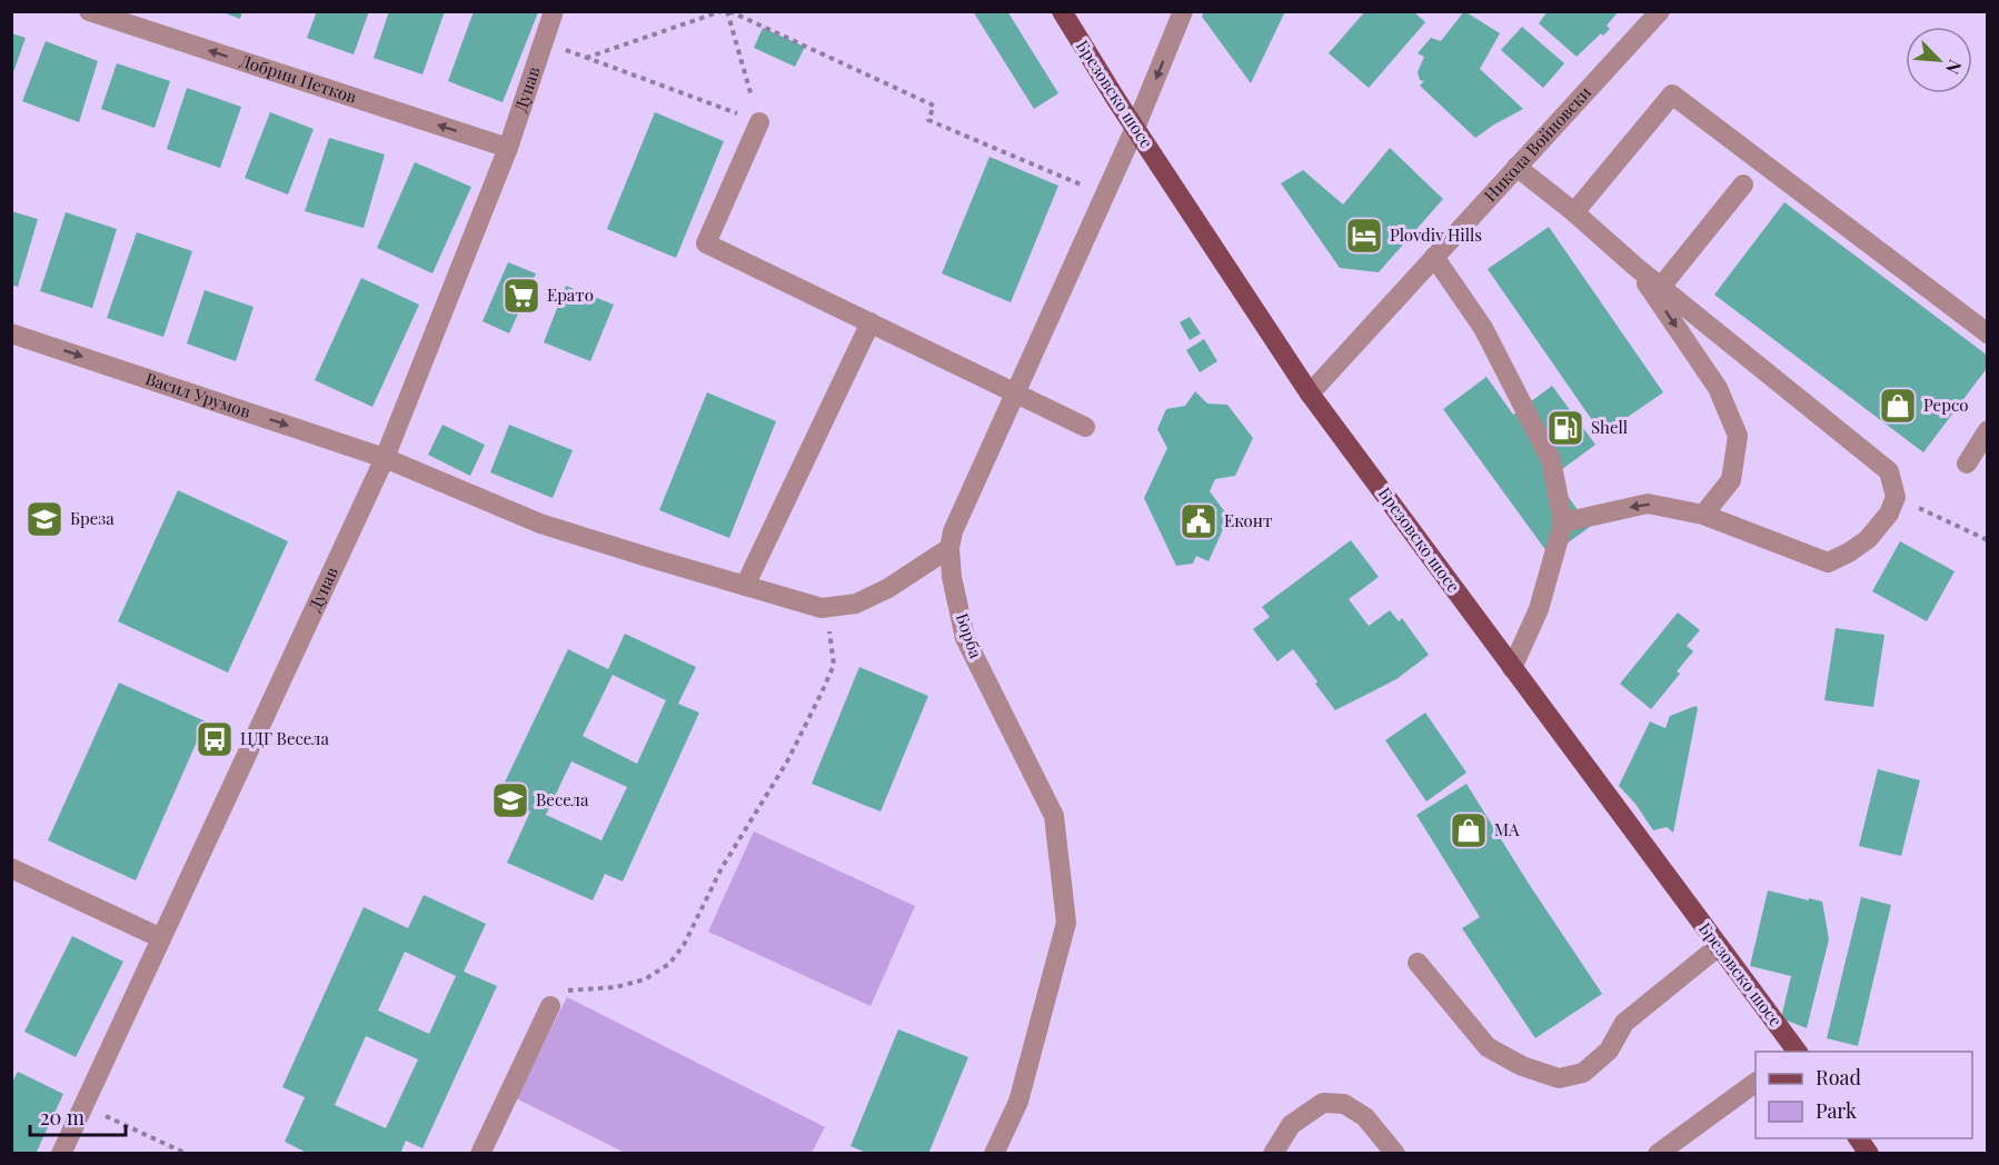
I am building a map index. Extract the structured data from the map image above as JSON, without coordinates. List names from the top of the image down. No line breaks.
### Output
{"streets":{"main road":["Брезовско шосе"],"street":["Добрин Петков","Дунав","Никола Войновски","Васил Урумов","Борба"]},"crossings":[["Добрин Петков","Дунав"],["Дунав","Васил Урумов"],["Брезовско шосе","Никола Войновски"],["Брезовско шосе","Борба"],["Васил Урумов","Борба"]],"one_way":["Добрин Петков","Васил Урумов"],"places":{"hotel":["Plovdiv Hills"],"supermarket":["Ерато"],"shop":["Pepco","МА"],"fuel station":["Shell"],"school or university":["Бреза","Весела"],"public building":["Еконт"],"bus stop":["ЦДГ Весела"]},"legend":["Road","Park"],"scale_bar":"20 m","north":"bottom right"}
